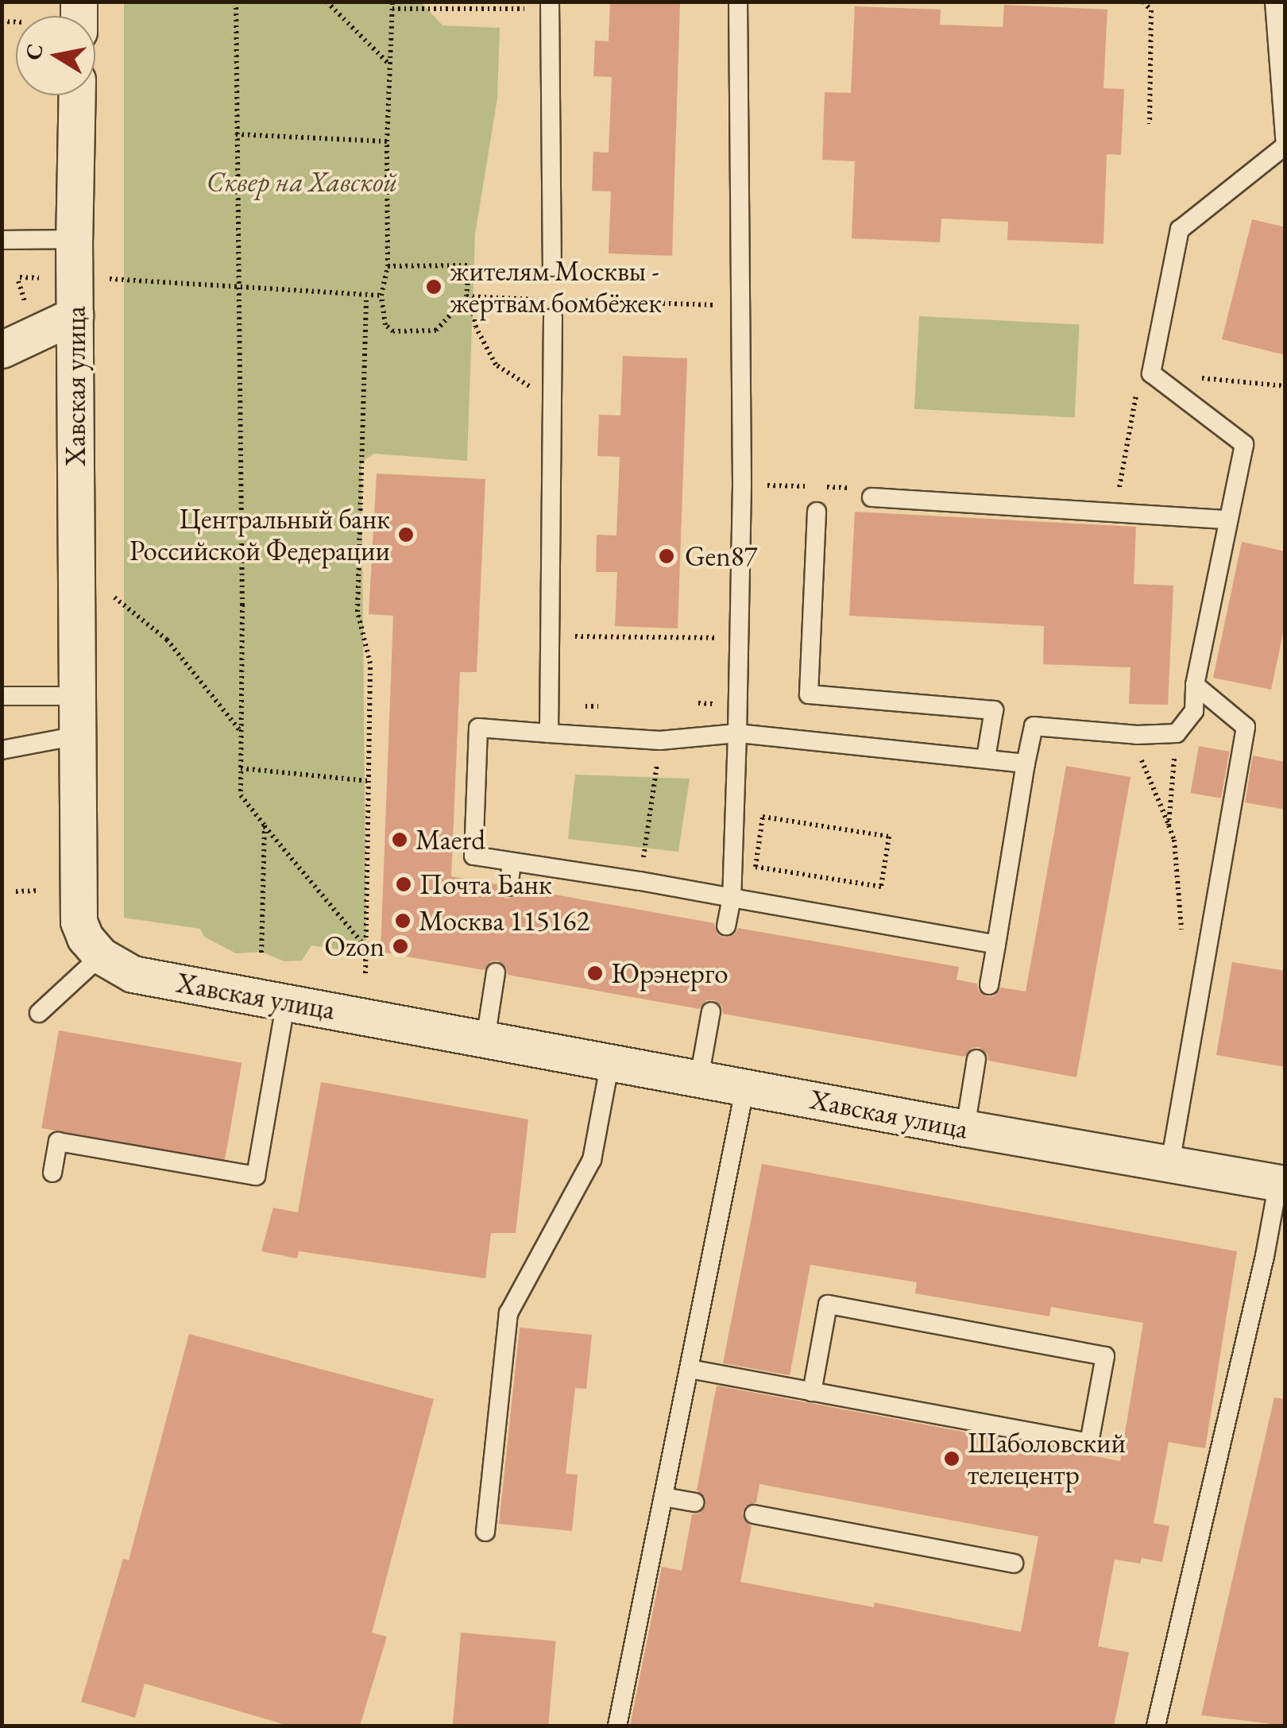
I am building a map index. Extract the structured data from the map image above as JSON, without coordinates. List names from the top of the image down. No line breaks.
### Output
{"streets":{"street":["Хавская улица"]},"parks":["Сквер на Хавской"],"places":["жителям Москвы - жертвам бомбёжек","Центральный банк Российской Федерации","Gen87","Maerd","Почта Банк","Москва 115162","Ozon","Юрэнерго","Шаболовский телецентр"],"north":"left"}
